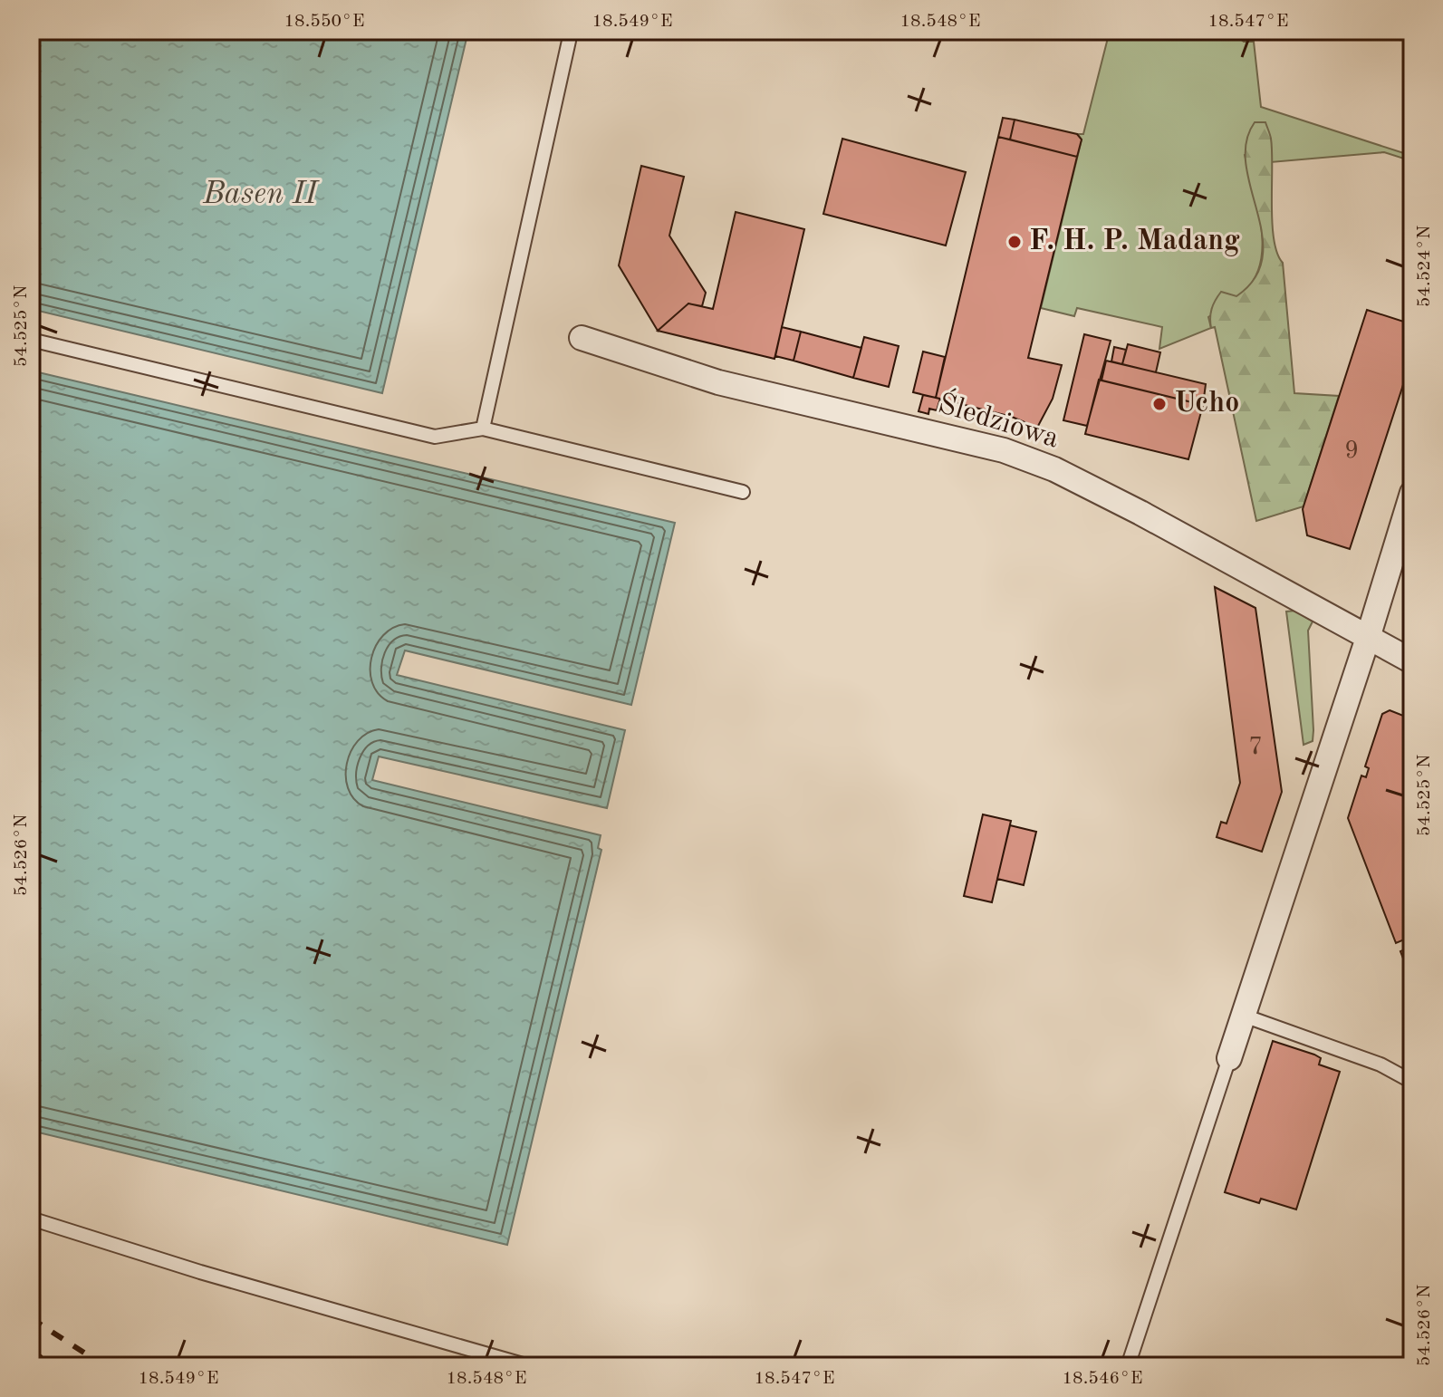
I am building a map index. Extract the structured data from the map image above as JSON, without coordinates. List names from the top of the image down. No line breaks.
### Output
{"streets":{"street":["Śledziowa"]},"water":["Basen II"],"places":["F. H. P. Madang","Ucho"],"house_numbers":["9","7"],"coordinates":["18.550°E","18.549°E","18.548°E","18.547°E","54.524°N","54.525°N","54.526°N","18.546°E"]}
